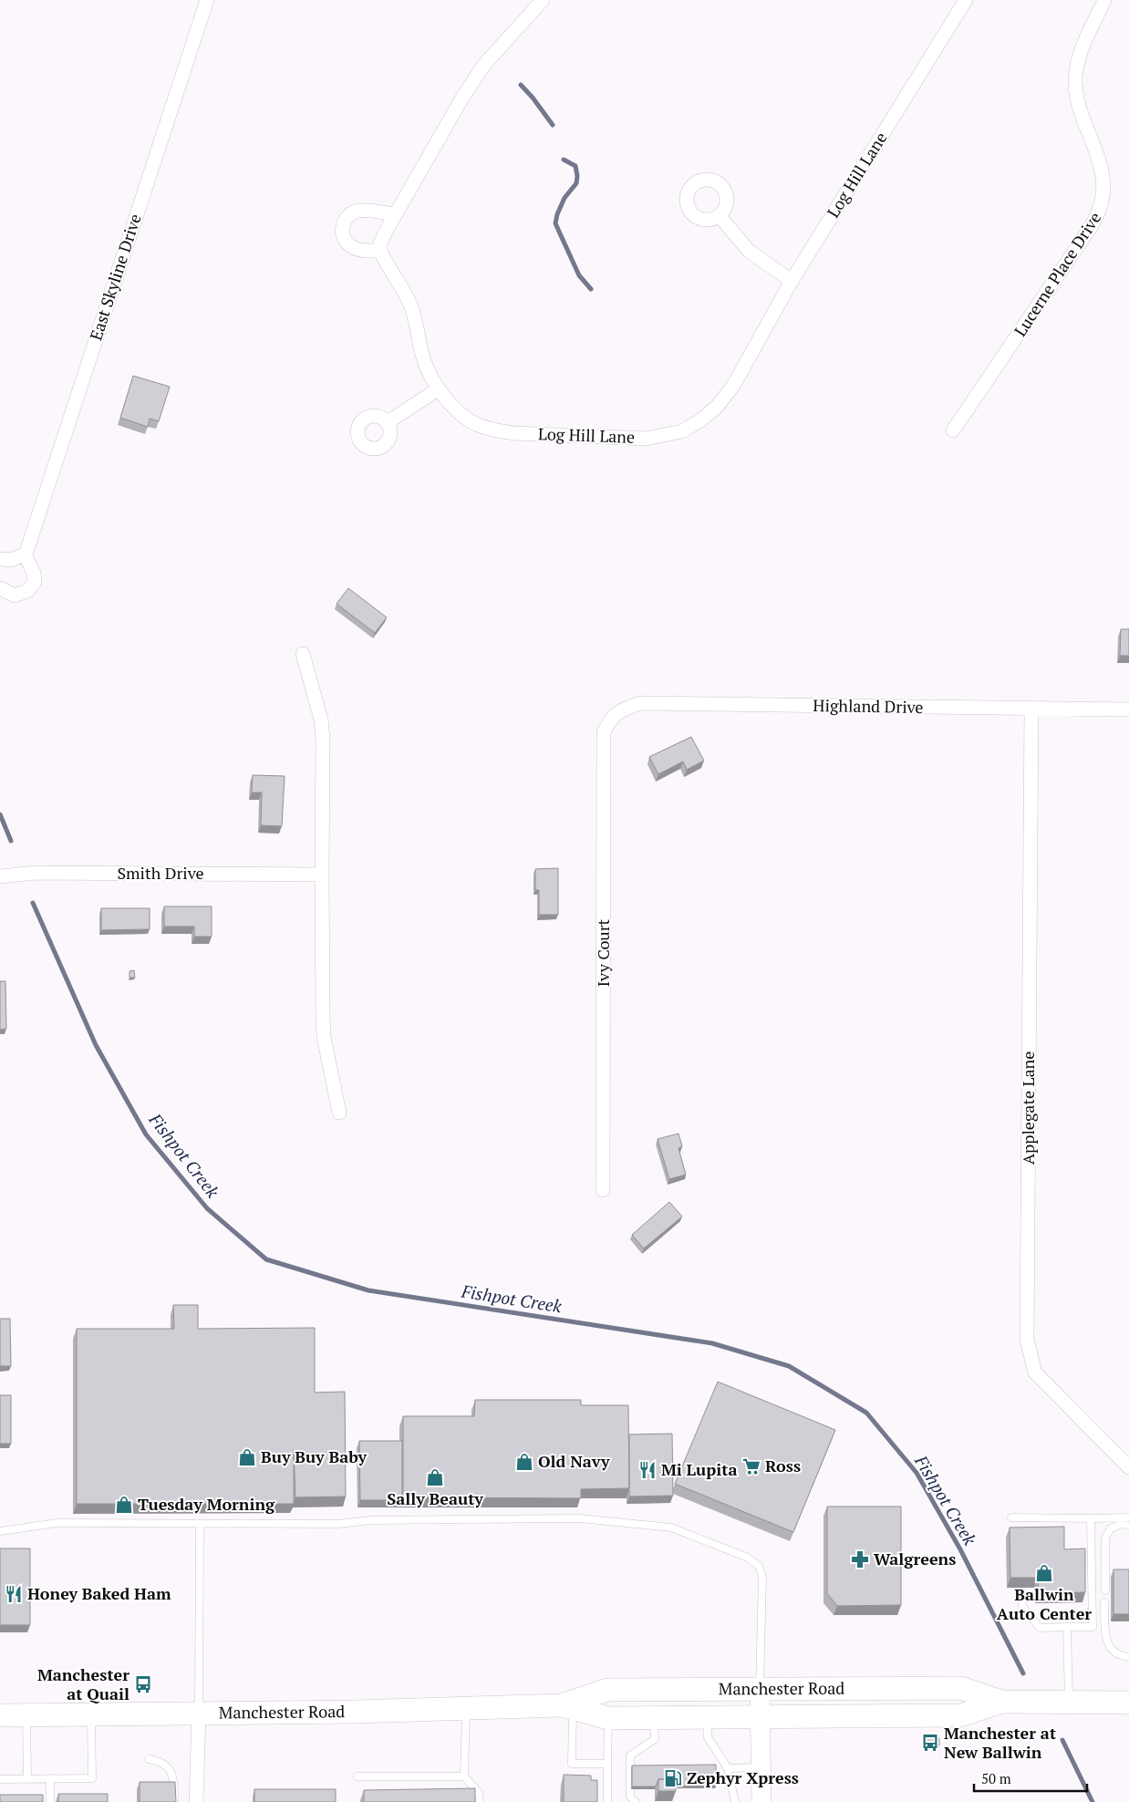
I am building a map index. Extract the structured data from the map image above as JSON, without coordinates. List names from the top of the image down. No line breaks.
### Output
{"streets":{"highway":["Manchester Road"],"street":["Log Hill Lane","Lucerne Place Drive","East Skyline Drive","Highland Drive","Smith Drive","Ivy Court","Applegate Lane"]},"crossings":[["Highland Drive","Ivy Court"],["Highland Drive","Applegate Lane"]],"water":["Fishpot Creek"],"places":{"shop":["Buy Buy Baby","Old Navy","Sally Beauty","Tuesday Morning","Ballwin Auto Center"],"supermarket":["Ross"],"restaurant":["Mi Lupita","Honey Baked Ham"],"pharmacy":["Walgreens"],"bus stop":["Manchester at Quail","Manchester at New Ballwin"],"fuel station":["Zephyr Xpress"]},"scale_bar":"50 m"}
